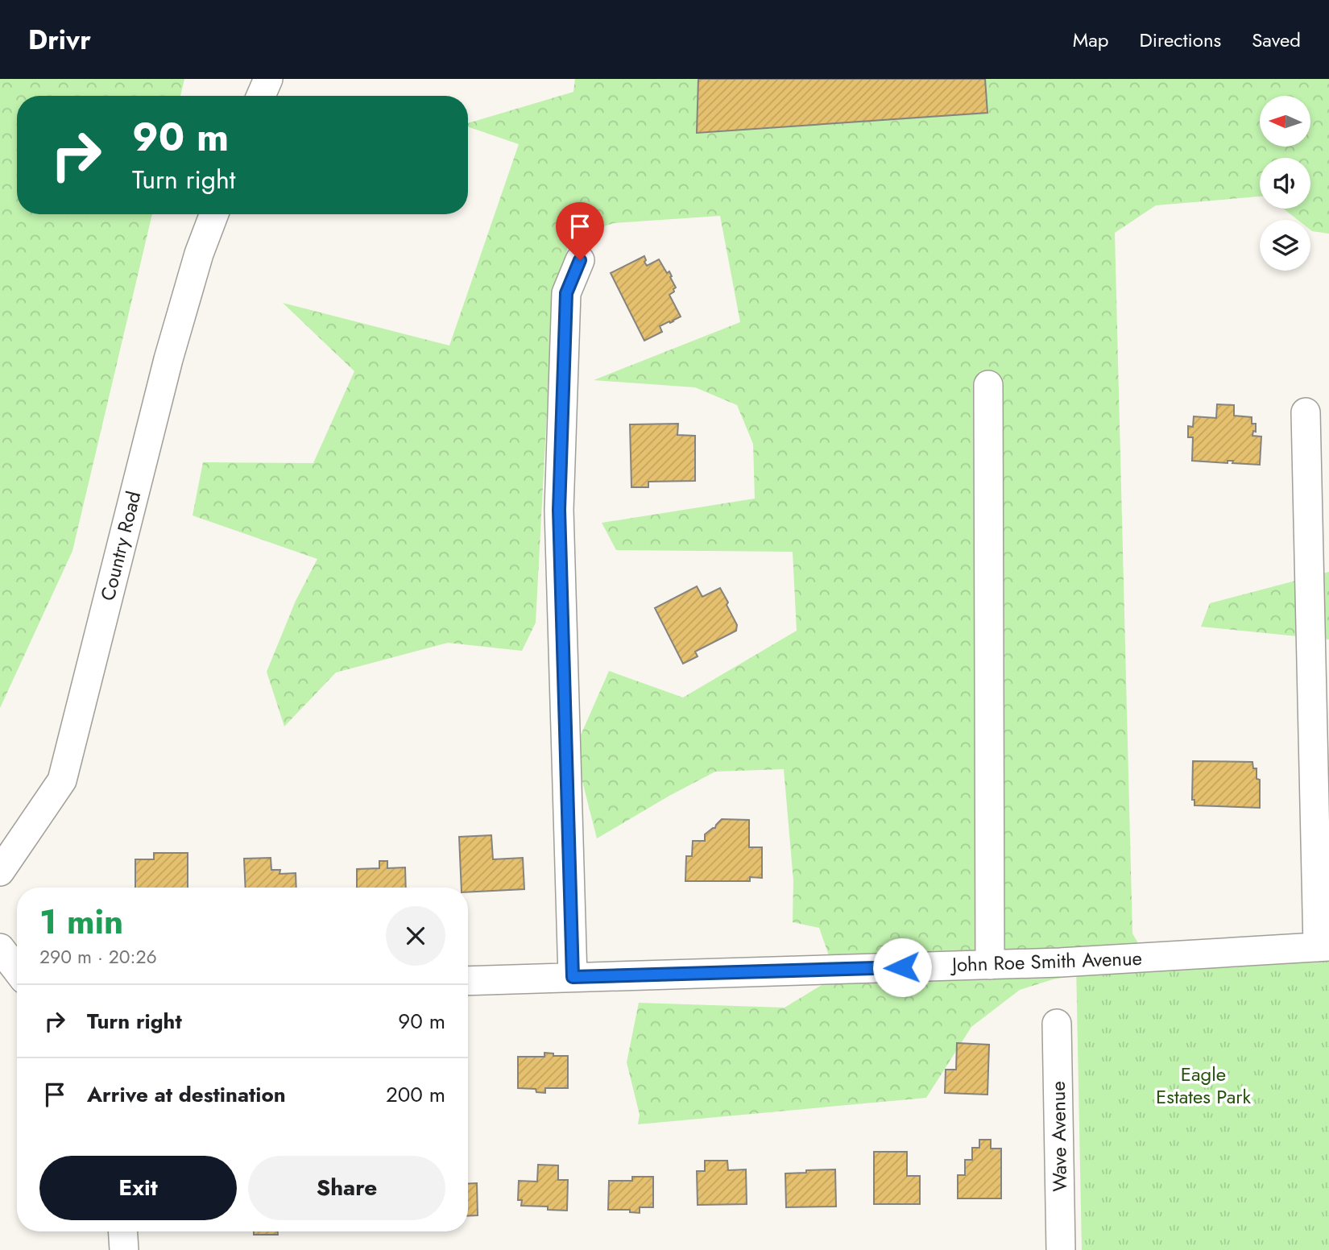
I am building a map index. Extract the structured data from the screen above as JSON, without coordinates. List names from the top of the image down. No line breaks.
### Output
{"streets":{"street":["Country Road","John Roe Smith Avenue","Wave Avenue"]},"parks":["Eagle Estates Park"],"north":"left","page":{"header":"Drivr","nav":["Map","Directions","Saved"],"turn":["90 m","Turn right"],"heading":["1 min","290 m · 20:26"],"list":[{"name":"Turn right","value":"90 m"},{"name":"Arrive at destination","value":"200 m"}],"buttons":["Exit","Share"]}}
